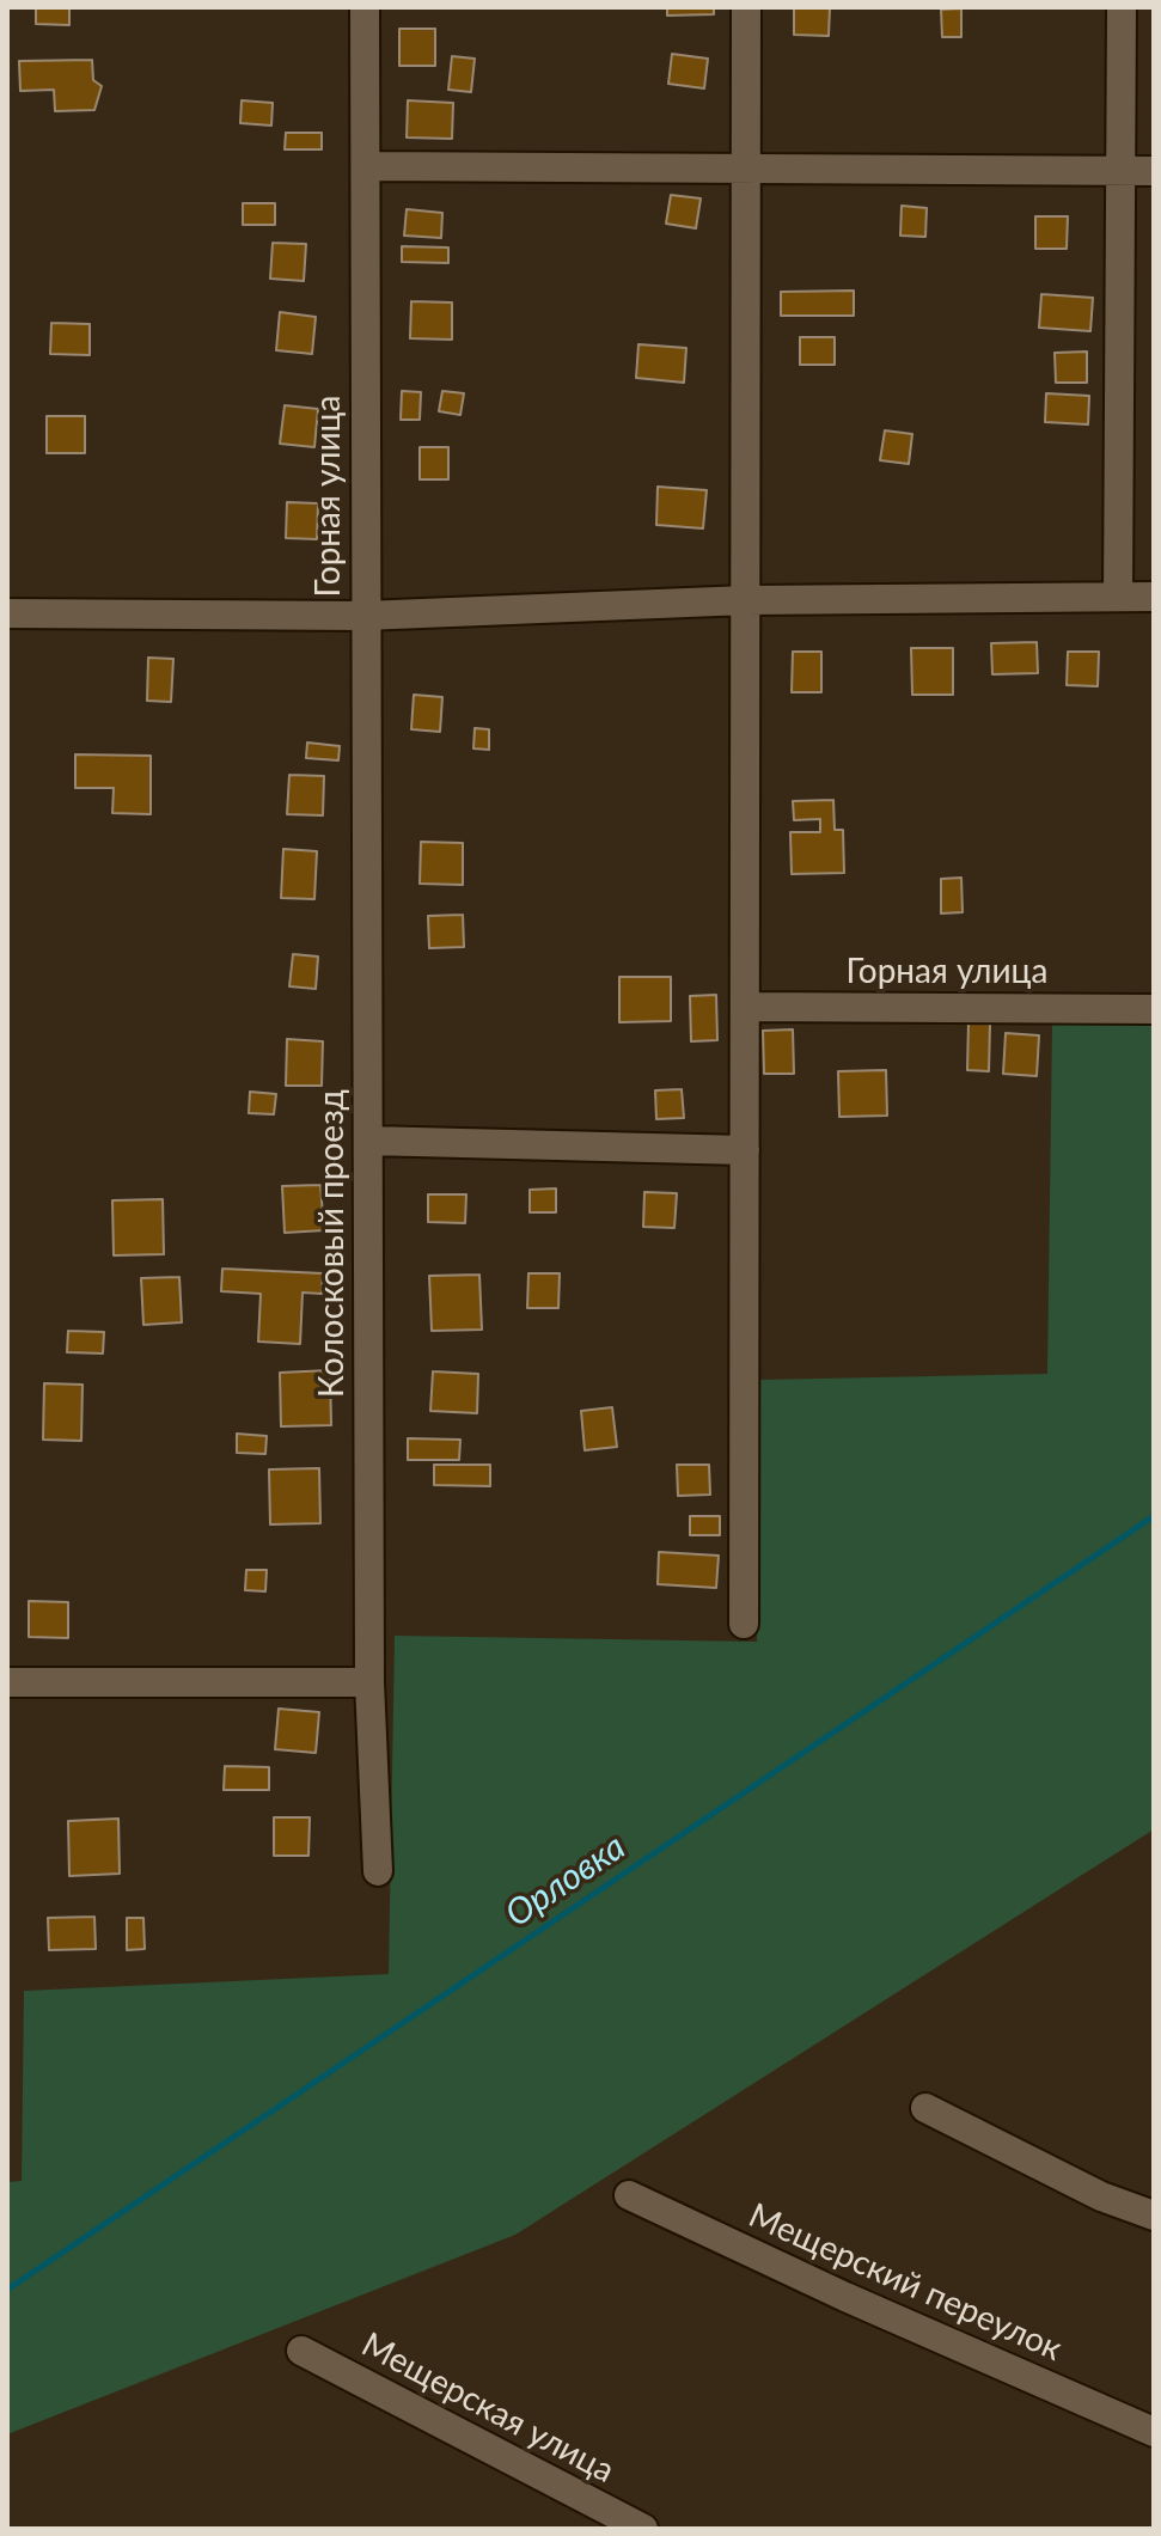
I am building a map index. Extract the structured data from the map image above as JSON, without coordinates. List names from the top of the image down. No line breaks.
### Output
{"streets":{"street":["Горная улица","Колосковый проезд","Мещерский переулок","Мещерская улица"]},"crossings":[["Горная улица","Колосковый проезд"]],"water":["Орловка"]}
